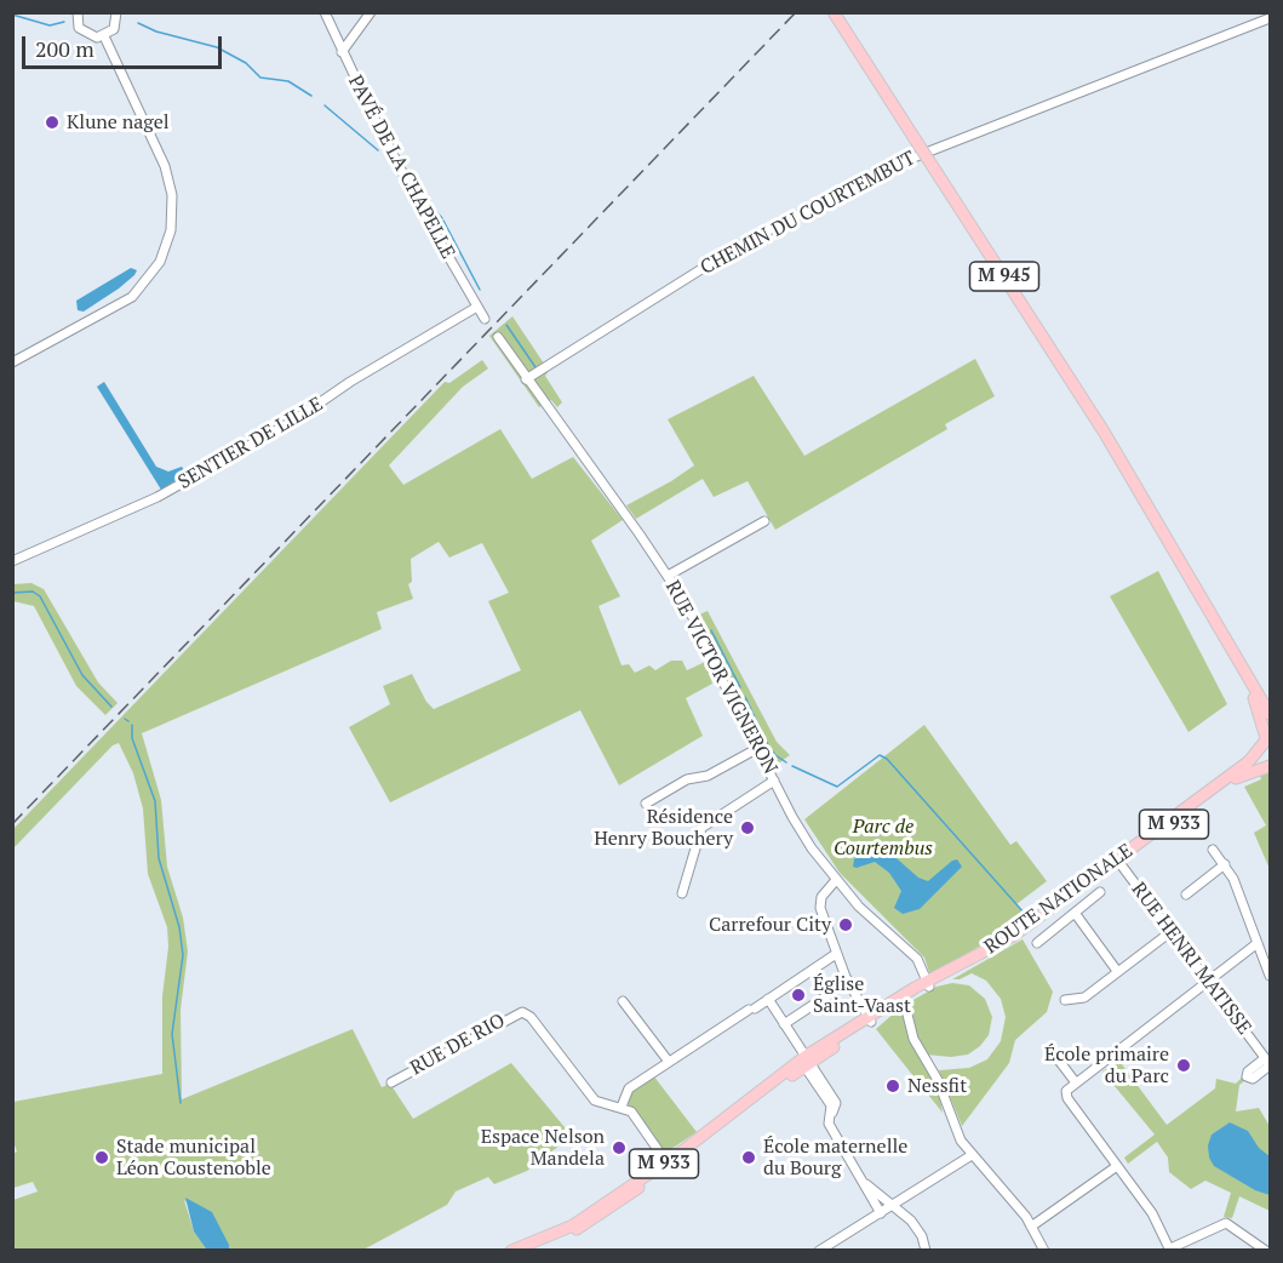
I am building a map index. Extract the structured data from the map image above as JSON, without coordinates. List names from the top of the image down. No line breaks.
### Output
{"streets":{"main road":["M 945","M 933","ROUTE NATIONALE"],"street":["PAVÉ DE LA CHAPELLE","CHEMIN DU COURTEMBUT","SENTIER DE LILLE","RUE VICTOR VIGNERON","RUE HENRI MATISSE","RUE DE RIO"]},"crossings":[["PAVÉ DE LA CHAPELLE","SENTIER DE LILLE"],["CHEMIN DU COURTEMBUT","RUE VICTOR VIGNERON"],["M 945","ROUTE NATIONALE"],["RUE VICTOR VIGNERON","ROUTE NATIONALE"],["ROUTE NATIONALE","RUE HENRI MATISSE"],["ROUTE NATIONALE","RUE DE RIO"]],"parks":["Parc de Courtembus"],"places":["Klune nagel","Résidence Henry Bouchery","Carrefour City","Église Saint-Vaast","École primaire du Parc","Nessfit","Espace Nelson Mandela","Stade municipal Léon Coustenoble","École maternelle du Bourg"],"scale_bar":"200 m"}
